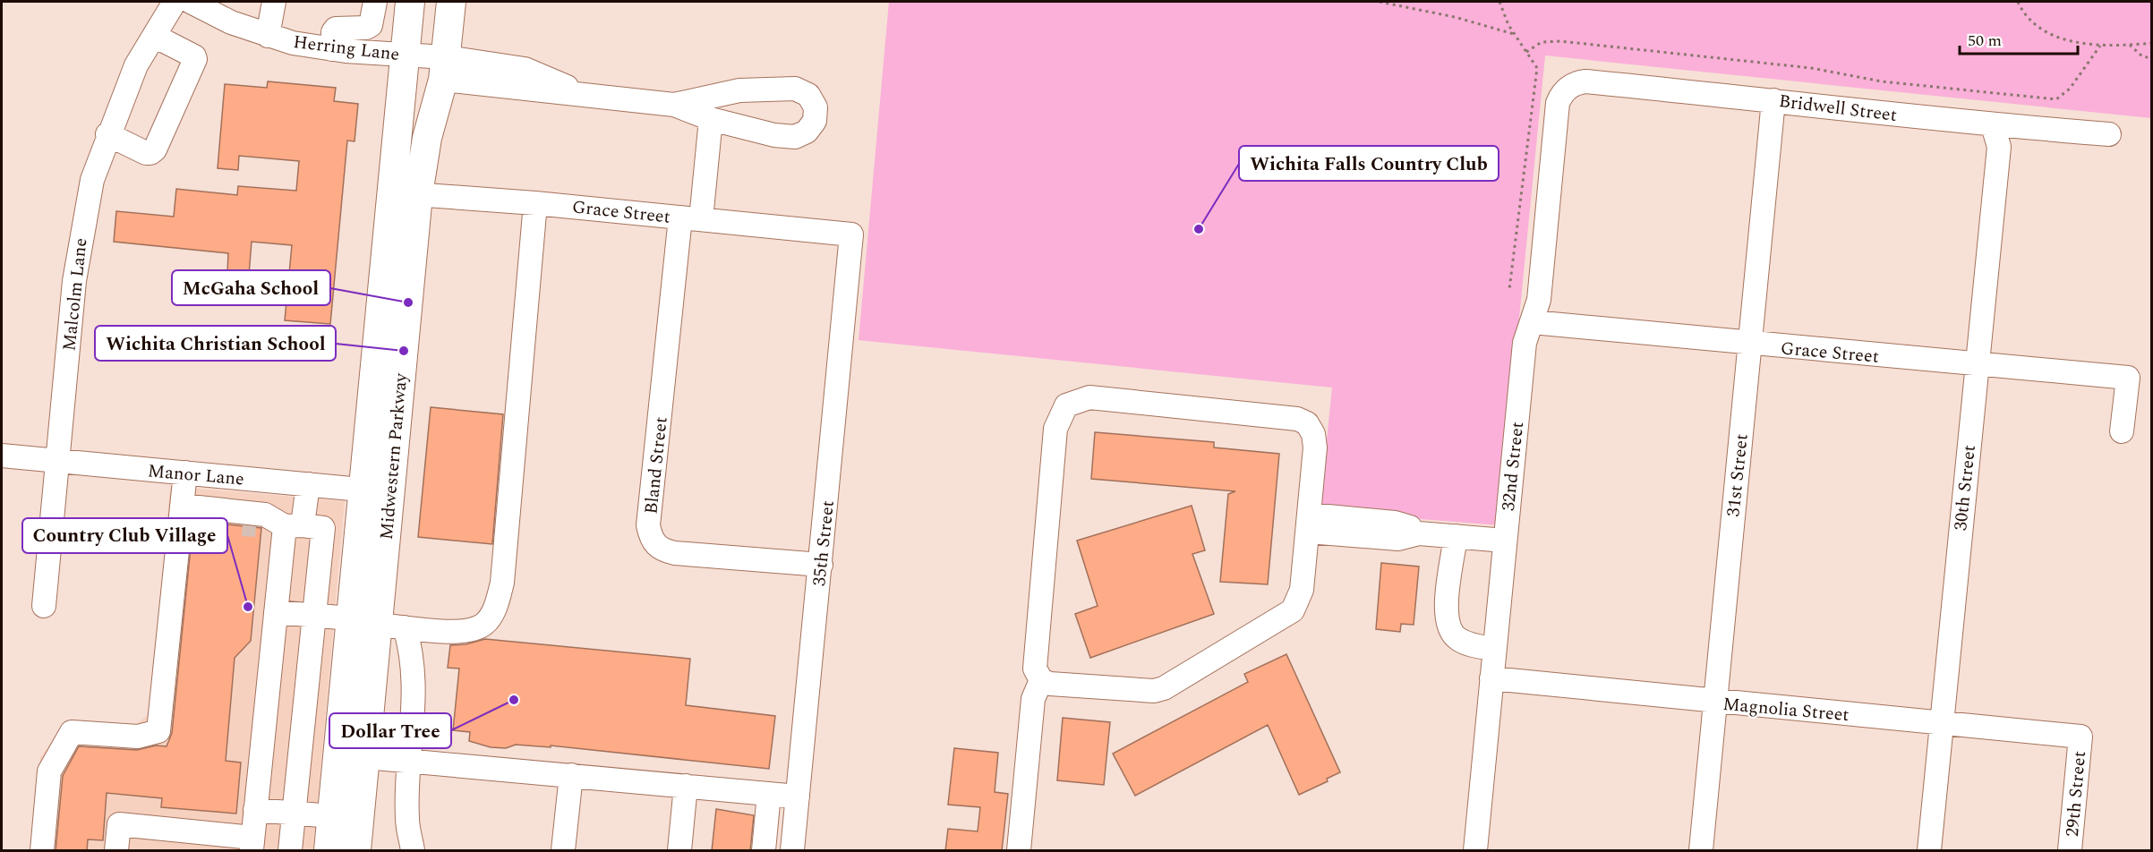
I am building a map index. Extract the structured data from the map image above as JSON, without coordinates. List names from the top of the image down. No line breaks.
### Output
{"streets":{"main road":["Midwestern Parkway"],"street":["Herring Lane","Bridwell Street","Grace Street","Malcolm Lane","Bland Street","32nd Street","Manor Lane","31st Street","30th Street","35th Street","Magnolia Street","29th Street"]},"crossings":[["Herring Lane","Midwestern Parkway"],["Bridwell Street","32nd Street"],["Bridwell Street","31st Street"],["Bridwell Street","30th Street"],["Grace Street","Midwestern Parkway"],["Grace Street","Bland Street"],["Grace Street","32nd Street"],["Grace Street","31st Street"],["Grace Street","30th Street"],["Grace Street","35th Street"],["Malcolm Lane","Manor Lane"],["Midwestern Parkway","Manor Lane"],["Bland Street","35th Street"],["32nd Street","Magnolia Street"],["31st Street","Magnolia Street"],["30th Street","Magnolia Street"],["Magnolia Street","29th Street"]],"places":["Wichita Falls Country Club","McGaha School","Wichita Christian School","Country Club Village","Dollar Tree"],"scale_bar":"50 m"}
